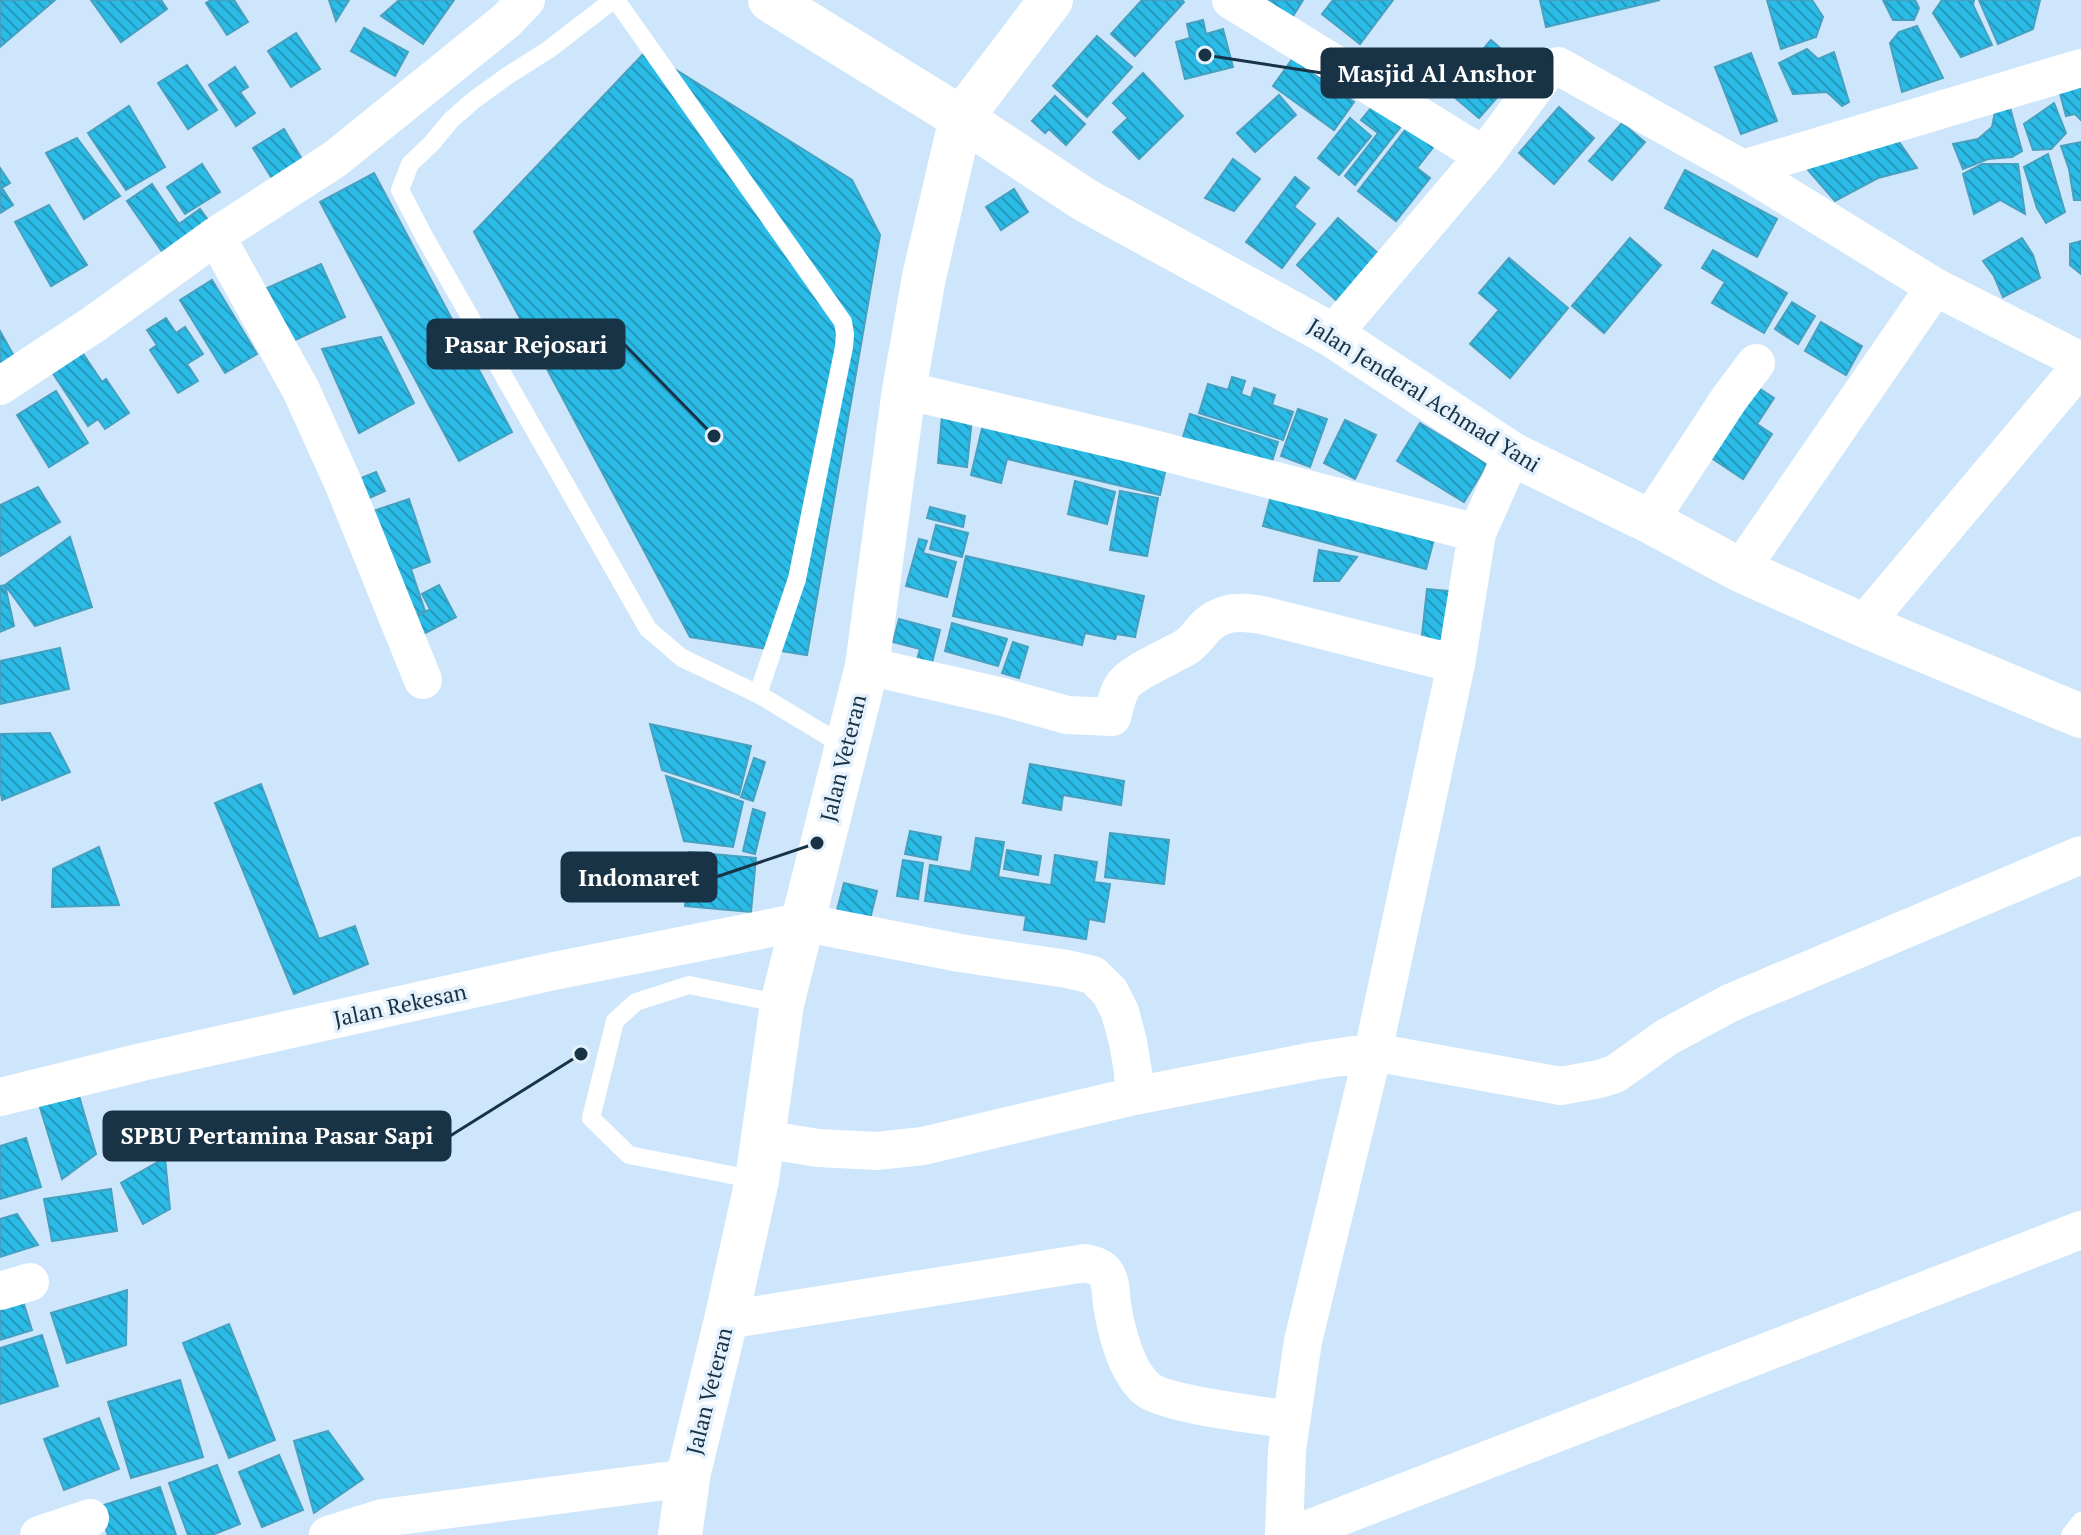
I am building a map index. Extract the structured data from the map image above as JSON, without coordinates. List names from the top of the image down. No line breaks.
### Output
{"streets":{"main road":["Jalan Jenderal Achmad Yani","Jalan Veteran"],"street":["Jalan Rekesan"]},"crossings":[["Jalan Jenderal Achmad Yani","Jalan Veteran"],["Jalan Veteran","Jalan Rekesan"]],"places":["Masjid Al Anshor","Pasar Rejosari","Indomaret","SPBU Pertamina Pasar Sapi"]}
